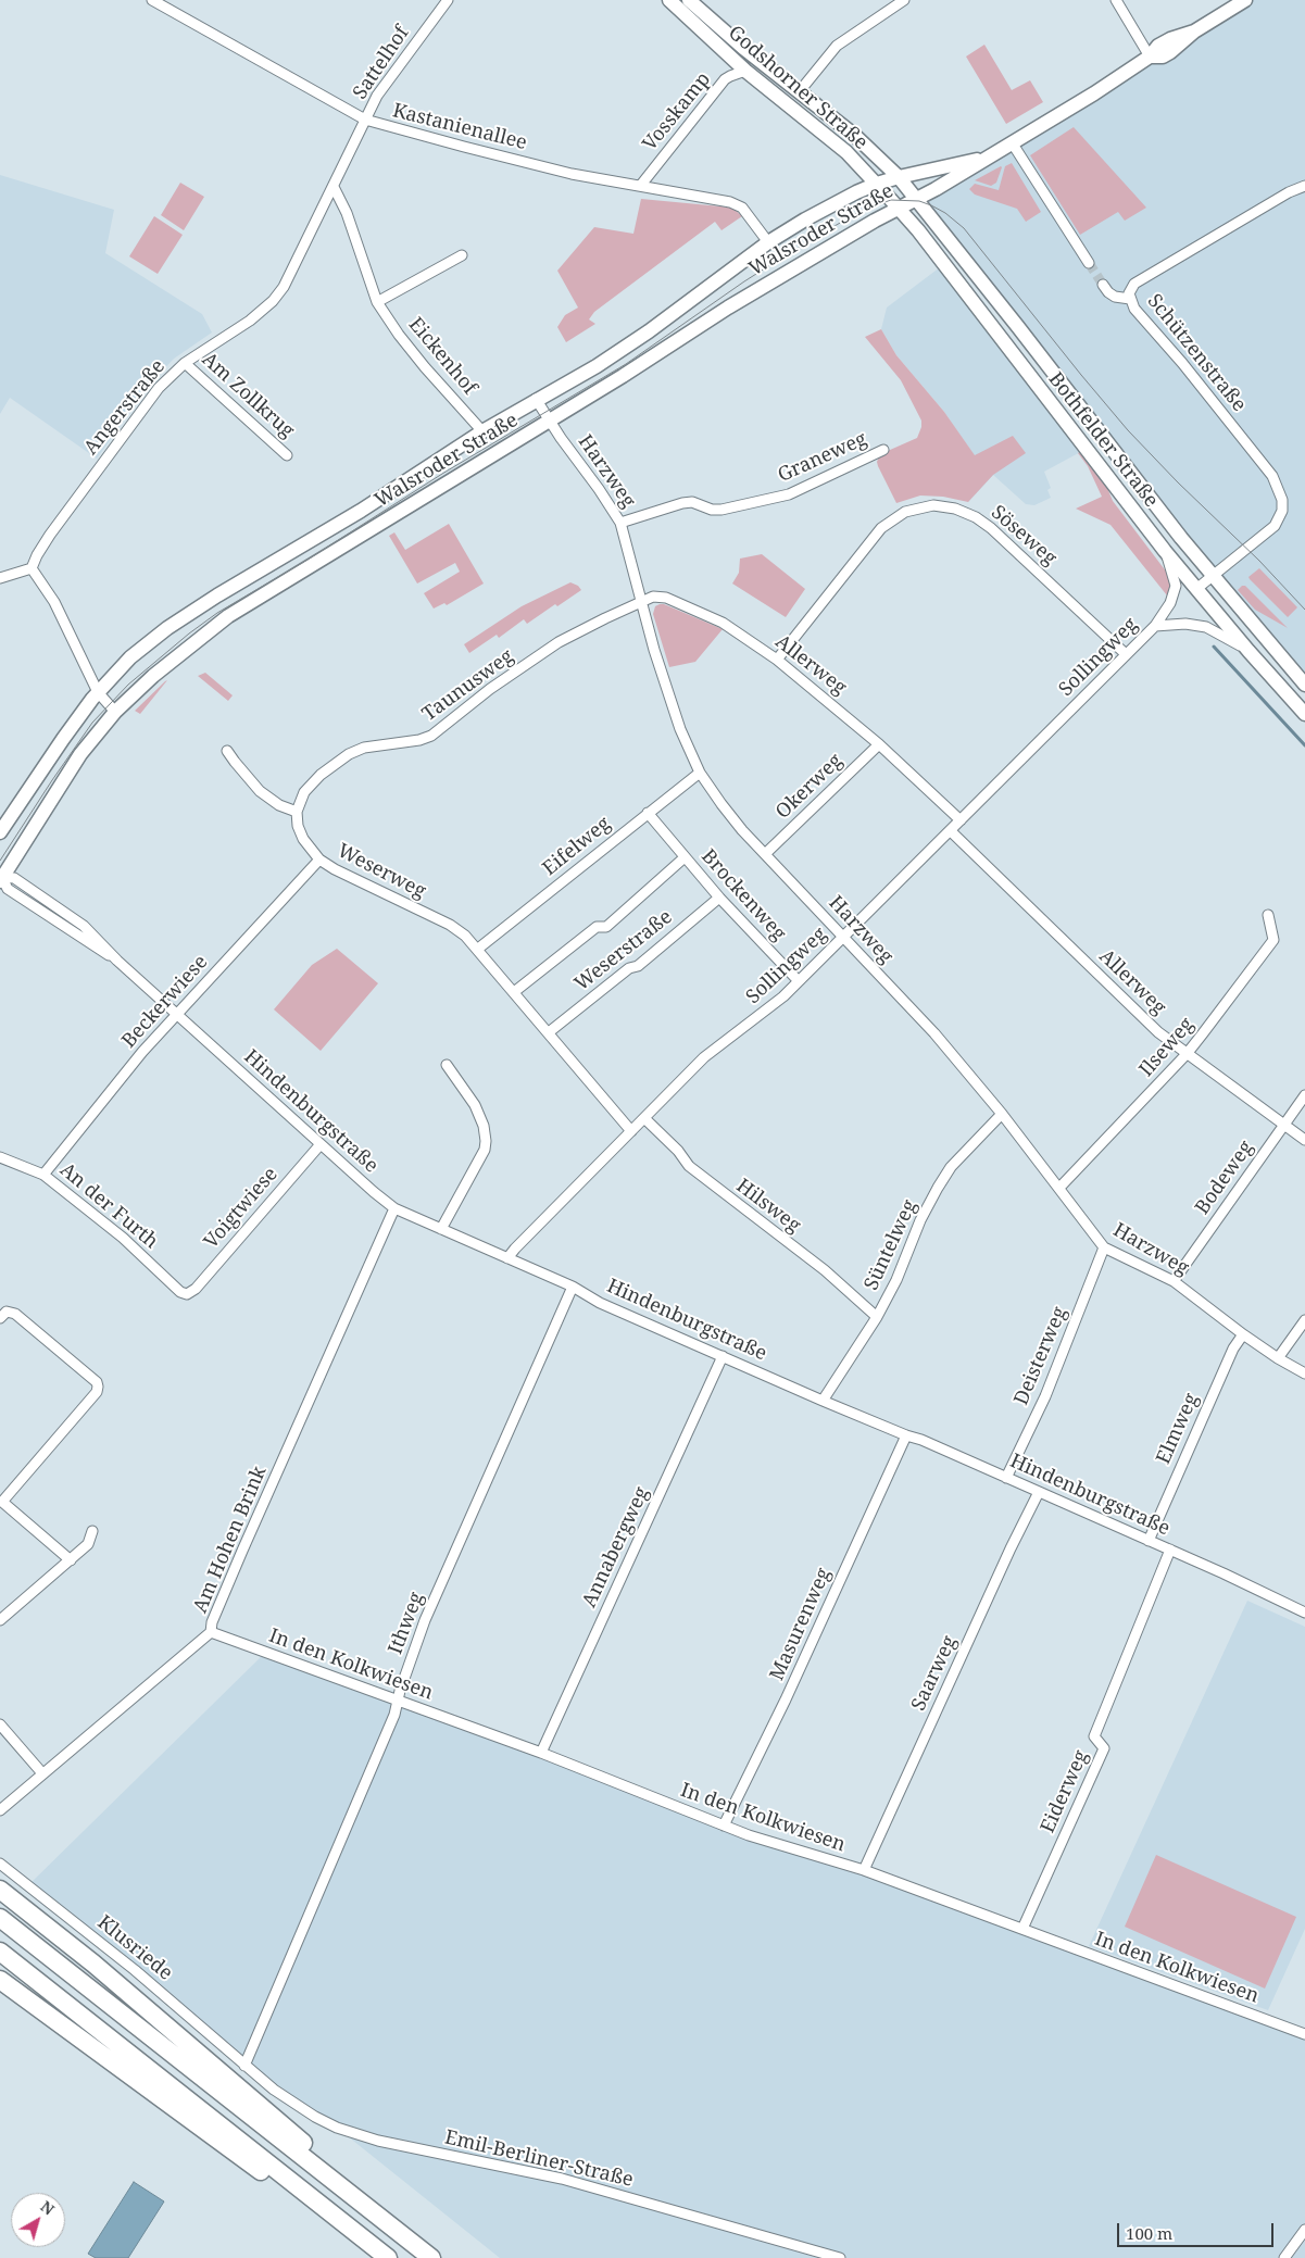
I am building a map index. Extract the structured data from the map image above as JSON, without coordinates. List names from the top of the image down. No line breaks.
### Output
{"streets":{"main road":["Godshorner Straße","Walsroder Straße","Bothfelder Straße"],"street":["Sattelhof","Vosskamp","Kastanienallee","Schützenstraße","Eickenhof","Am Zollkrug","Angerstraße","Graneweg","Harzweg","Söseweg","Sollingweg","Allerweg","Taunusweg","Okerweg","Eifelweg","Weserweg","Brockenweg","Weserstraße","Beckerwiese","Ilseweg","Hindenburgstraße","Bodeweg","An der Furth","Hilsweg","Voigtwiese","Süntelweg","Deisterweg","Elmweg","Am Hohen Brink","Annabergweg","Ithweg","Masurenweg","In den Kolkwiesen","Saarweg","Eiderweg","Klusriede","Emil-Berliner-Straße"]},"crossings":[["Sattelhof","Kastanienallee"],["Sattelhof","Angerstraße"],["Godshorner Straße","Vosskamp"],["Godshorner Straße","Walsroder Straße"],["Godshorner Straße","Bothfelder Straße"],["Vosskamp","Kastanienallee"],["Kastanienallee","Walsroder Straße"],["Kastanienallee","Angerstraße"],["Walsroder Straße","Eickenhof"],["Walsroder Straße","Bothfelder Straße"],["Walsroder Straße","Harzweg"],["Walsroder Straße","Hindenburgstraße"],["Schützenstraße","Bothfelder Straße"],["Eickenhof","Angerstraße"],["Am Zollkrug","Angerstraße"],["Bothfelder Straße","Sollingweg"],["Graneweg","Harzweg"],["Harzweg","Sollingweg"],["Harzweg","Allerweg"],["Harzweg","Taunusweg"],["Harzweg","Okerweg"],["Harzweg","Eifelweg"],["Harzweg","Ilseweg"],["Harzweg","Bodeweg"],["Harzweg","Süntelweg"],["Harzweg","Deisterweg"],["Harzweg","Elmweg"],["Söseweg","Sollingweg"],["Söseweg","Allerweg"],["Sollingweg","Allerweg"],["Sollingweg","Weserweg"],["Sollingweg","Brockenweg"],["Sollingweg","Hindenburgstraße"],["Sollingweg","Hilsweg"],["Allerweg","Taunusweg"],["Allerweg","Okerweg"],["Allerweg","Ilseweg"],["Allerweg","Bodeweg"],["Taunusweg","Weserweg"],["Eifelweg","Weserweg"],["Eifelweg","Brockenweg"],["Weserweg","Brockenweg"],["Weserweg","Weserstraße"],["Weserweg","Beckerwiese"],["Brockenweg","Weserstraße"],["Beckerwiese","Hindenburgstraße"],["Beckerwiese","An der Furth"],["Hindenburgstraße","Voigtwiese"],["Hindenburgstraße","Süntelweg"],["Hindenburgstraße","Deisterweg"],["Hindenburgstraße","Elmweg"],["Hindenburgstraße","Am Hohen Brink"],["Hindenburgstraße","Annabergweg"],["Hindenburgstraße","Ithweg"],["Hindenburgstraße","Masurenweg"],["Hindenburgstraße","Saarweg"],["Hindenburgstraße","Eiderweg"],["An der Furth","Voigtwiese"],["Hilsweg","Süntelweg"],["Am Hohen Brink","In den Kolkwiesen"],["Annabergweg","In den Kolkwiesen"],["Ithweg","In den Kolkwiesen"],["Ithweg","Klusriede"],["Ithweg","Emil-Berliner-Straße"],["Masurenweg","In den Kolkwiesen"],["In den Kolkwiesen","Saarweg"],["In den Kolkwiesen","Eiderweg"],["Klusriede","Emil-Berliner-Straße"]],"scale_bar":"100 m","north":"top right"}
